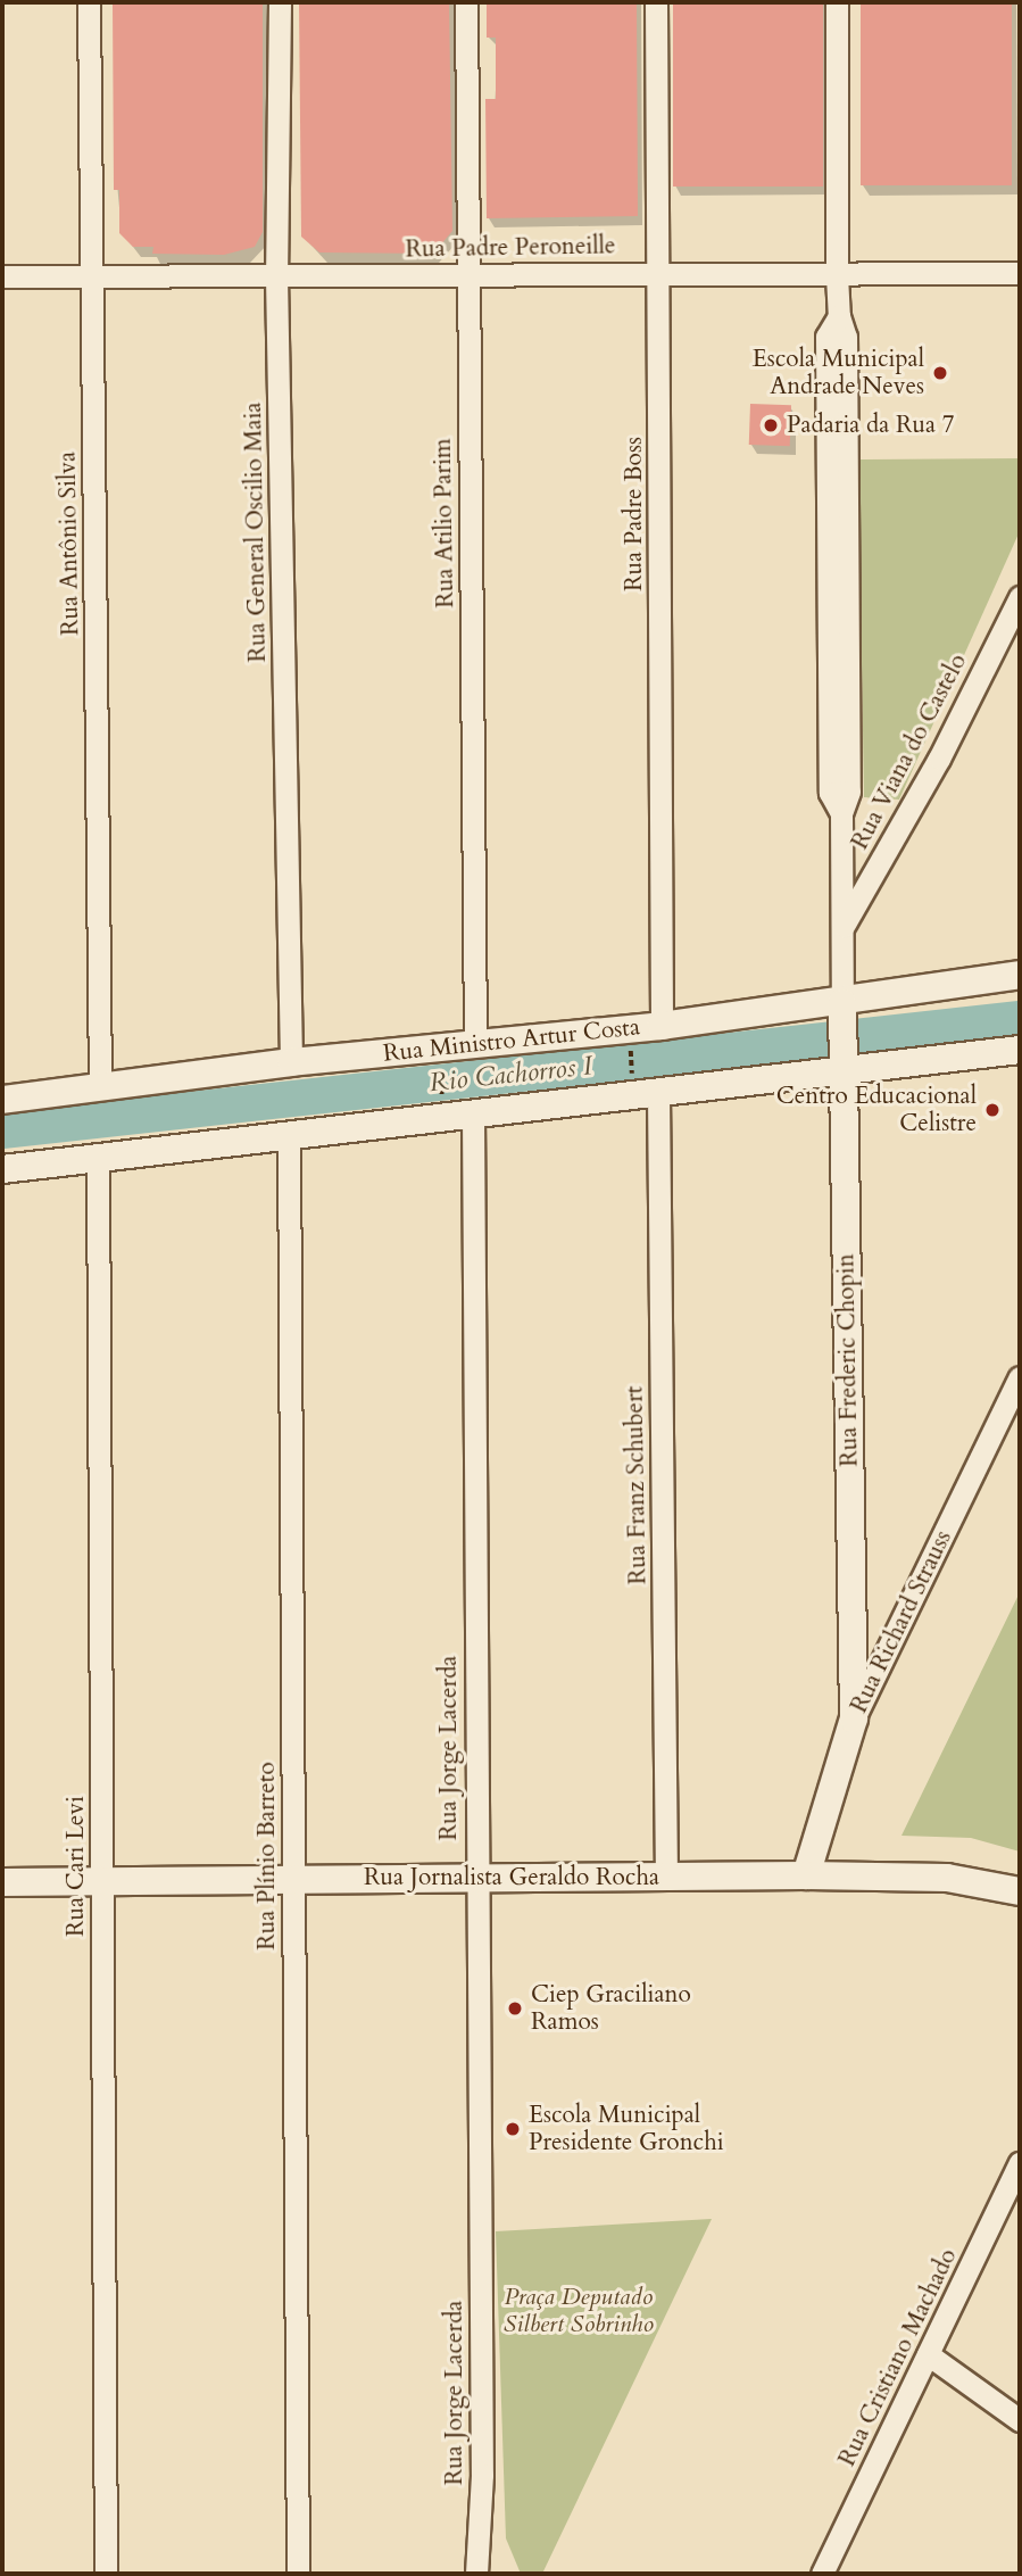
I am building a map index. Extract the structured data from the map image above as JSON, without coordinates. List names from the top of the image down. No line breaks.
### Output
{"streets":{"street":["Rua Padre Peroneille","Rua Padre Boss","Rua Atilio Parim","Rua General Oscilio Maia","Rua Antônio Silva","Rua Viana do Castelo","Rua Ministro Artur Costa","Rua Frederic Chopin","Rua Franz Schubert","Rua Richard Strauss","Rua Jorge Lacerda","Rua Plínio Barreto","Rua Cari Levi","Rua Jornalista Geraldo Rocha","Rua Cristiano Machado"]},"crossings":[["Rua Padre Peroneille","Rua Padre Boss"],["Rua Padre Peroneille","Rua Atilio Parim"],["Rua Padre Peroneille","Rua General Oscilio Maia"],["Rua Padre Peroneille","Rua Antônio Silva"],["Rua Padre Boss","Rua Ministro Artur Costa"],["Rua Atilio Parim","Rua Ministro Artur Costa"],["Rua General Oscilio Maia","Rua Ministro Artur Costa"],["Rua Antônio Silva","Rua Ministro Artur Costa"],["Rua Ministro Artur Costa","Rua Frederic Chopin"],["Rua Frederic Chopin","Rua Richard Strauss"],["Rua Franz Schubert","Rua Jornalista Geraldo Rocha"],["Rua Richard Strauss","Rua Jornalista Geraldo Rocha"],["Rua Jorge Lacerda","Rua Jornalista Geraldo Rocha"],["Rua Plínio Barreto","Rua Jornalista Geraldo Rocha"],["Rua Cari Levi","Rua Jornalista Geraldo Rocha"]],"water":["Rio Cachorros I"],"parks":["Praça Deputado Silbert Sobrinho"],"places":["Escola Municipal Andrade Neves","Padaria da Rua 7","Centro Educacional Celistre","Ciep Graciliano Ramos","Escola Municipal Presidente Gronchi"]}
